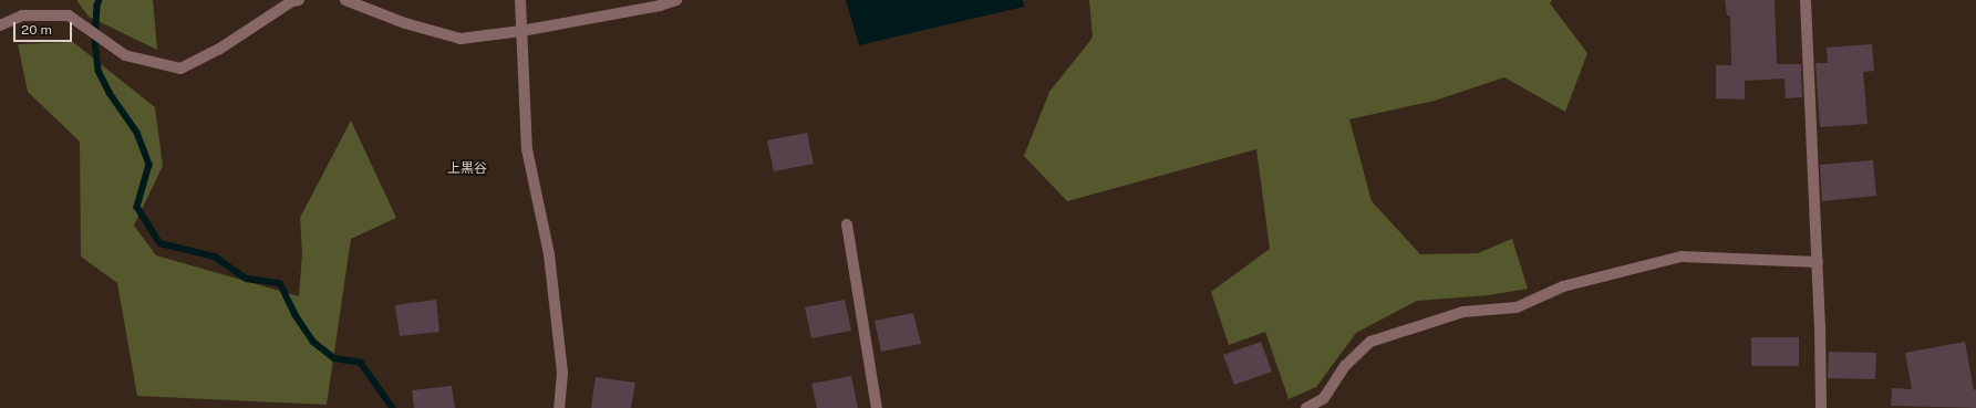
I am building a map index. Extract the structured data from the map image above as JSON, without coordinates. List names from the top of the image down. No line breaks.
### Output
{"districts":["上黒谷"],"scale_bar":"20 m"}
